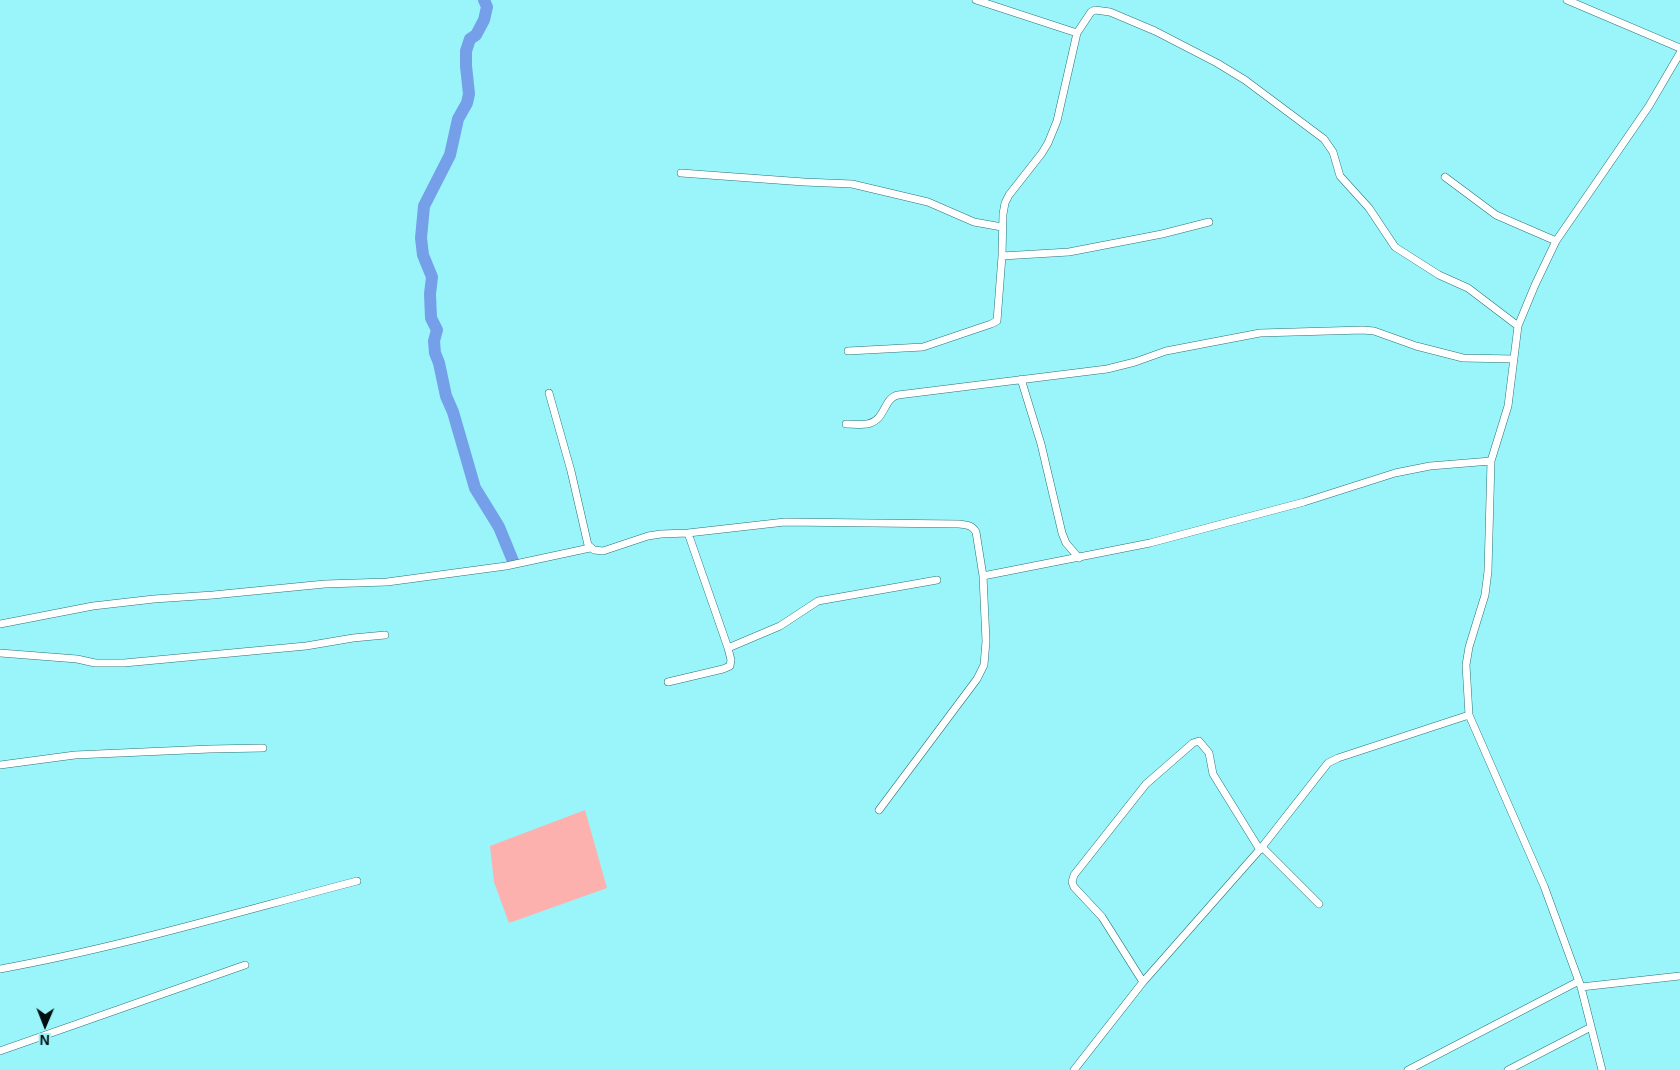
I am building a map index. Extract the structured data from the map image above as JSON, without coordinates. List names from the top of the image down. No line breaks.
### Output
{"north":"bottom"}
